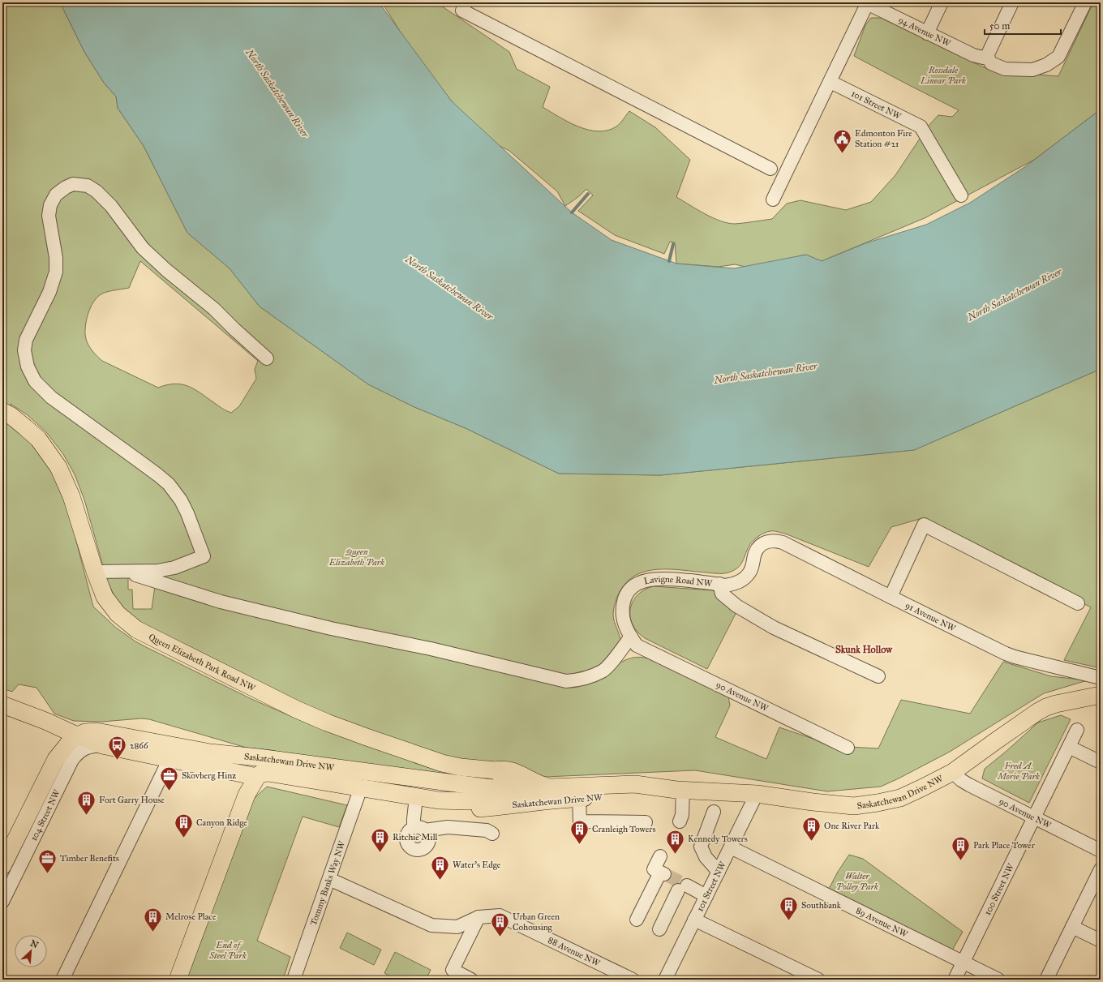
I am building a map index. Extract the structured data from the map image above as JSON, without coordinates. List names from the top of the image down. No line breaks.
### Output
{"streets":{"main road":["Queen Elizabeth Park Road NW","Saskatchewan Drive NW","104 Street NW"],"street":["94 Avenue NW","101 Street NW","Lavigne Road NW","91 Avenue NW","90 Avenue NW","Tommy Banks Way NW","100 Street NW","89 Avenue NW","88 Avenue NW"]},"crossings":[["101 Street NW","Saskatchewan Drive NW"],["101 Street NW","89 Avenue NW"],["Lavigne Road NW","91 Avenue NW"],["Lavigne Road NW","90 Avenue NW"],["Queen Elizabeth Park Road NW","Saskatchewan Drive NW"],["90 Avenue NW","Saskatchewan Drive NW"],["90 Avenue NW","100 Street NW"],["Saskatchewan Drive NW","104 Street NW"],["Saskatchewan Drive NW","Tommy Banks Way NW"],["100 Street NW","89 Avenue NW"]],"districts":["Skunk Hollow"],"water":["North Saskatchewan River"],"parks":["Rossdale Linear Park","Queen Elizabeth Park","Fred A. Morie Park","Walter Polley Park","End of Steel Park"],"places":{"public building":["Edmonton Fire Station #21"],"bus stop":["2866"],"office":["Skovberg Hinz","Timber Benefits"],"building":["Fort Garry House","Canyon Ridge","One River Park","Cranleigh Towers","Ritchie Mill","Kennedy Towers","Park Place Tower","Water's Edge","Southbank","Melrose Place","Urban Green Cohousing"]},"scale_bar":"50 m","north":"top right"}
